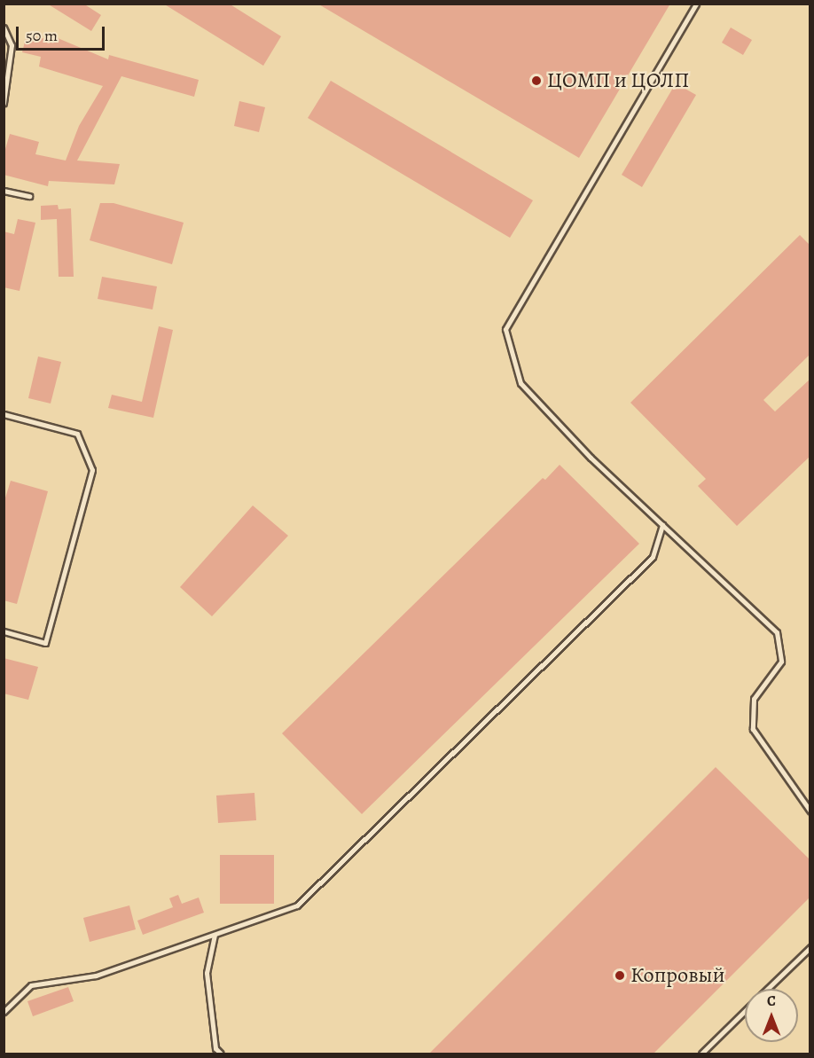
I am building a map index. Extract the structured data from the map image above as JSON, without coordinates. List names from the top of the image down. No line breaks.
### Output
{"places":["ЦОМП и ЦОЛП","Копровый"],"scale_bar":"50 m","north":"top"}
